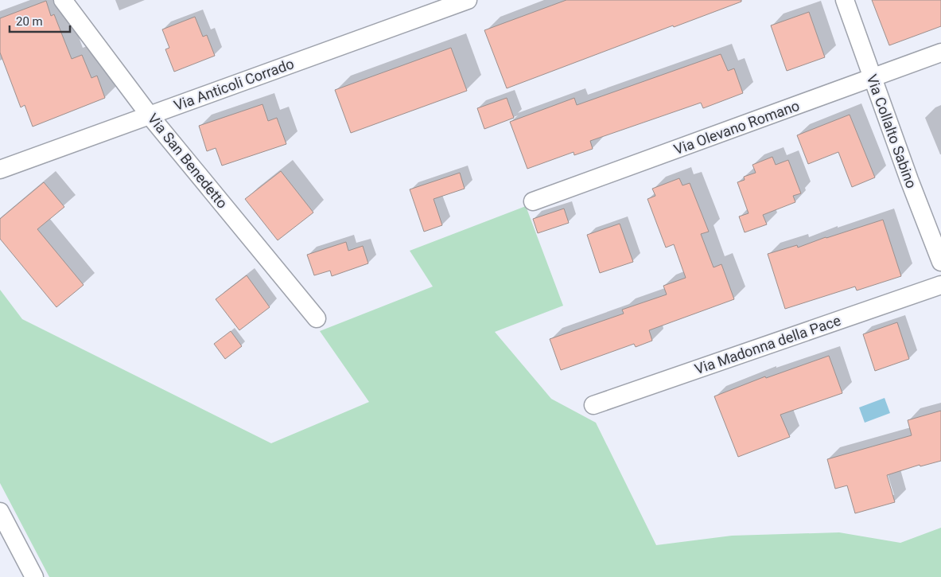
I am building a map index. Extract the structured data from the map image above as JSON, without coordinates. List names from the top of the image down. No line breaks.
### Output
{"streets":{"street":["Via Anticoli Corrado","Via Olevano Romano","Via Collalto Sabino","Via San Benedetto","Via Madonna della Pace"]},"crossings":[["Via Anticoli Corrado","Via San Benedetto"],["Via Olevano Romano","Via Collalto Sabino"]],"scale_bar":"20 m"}
